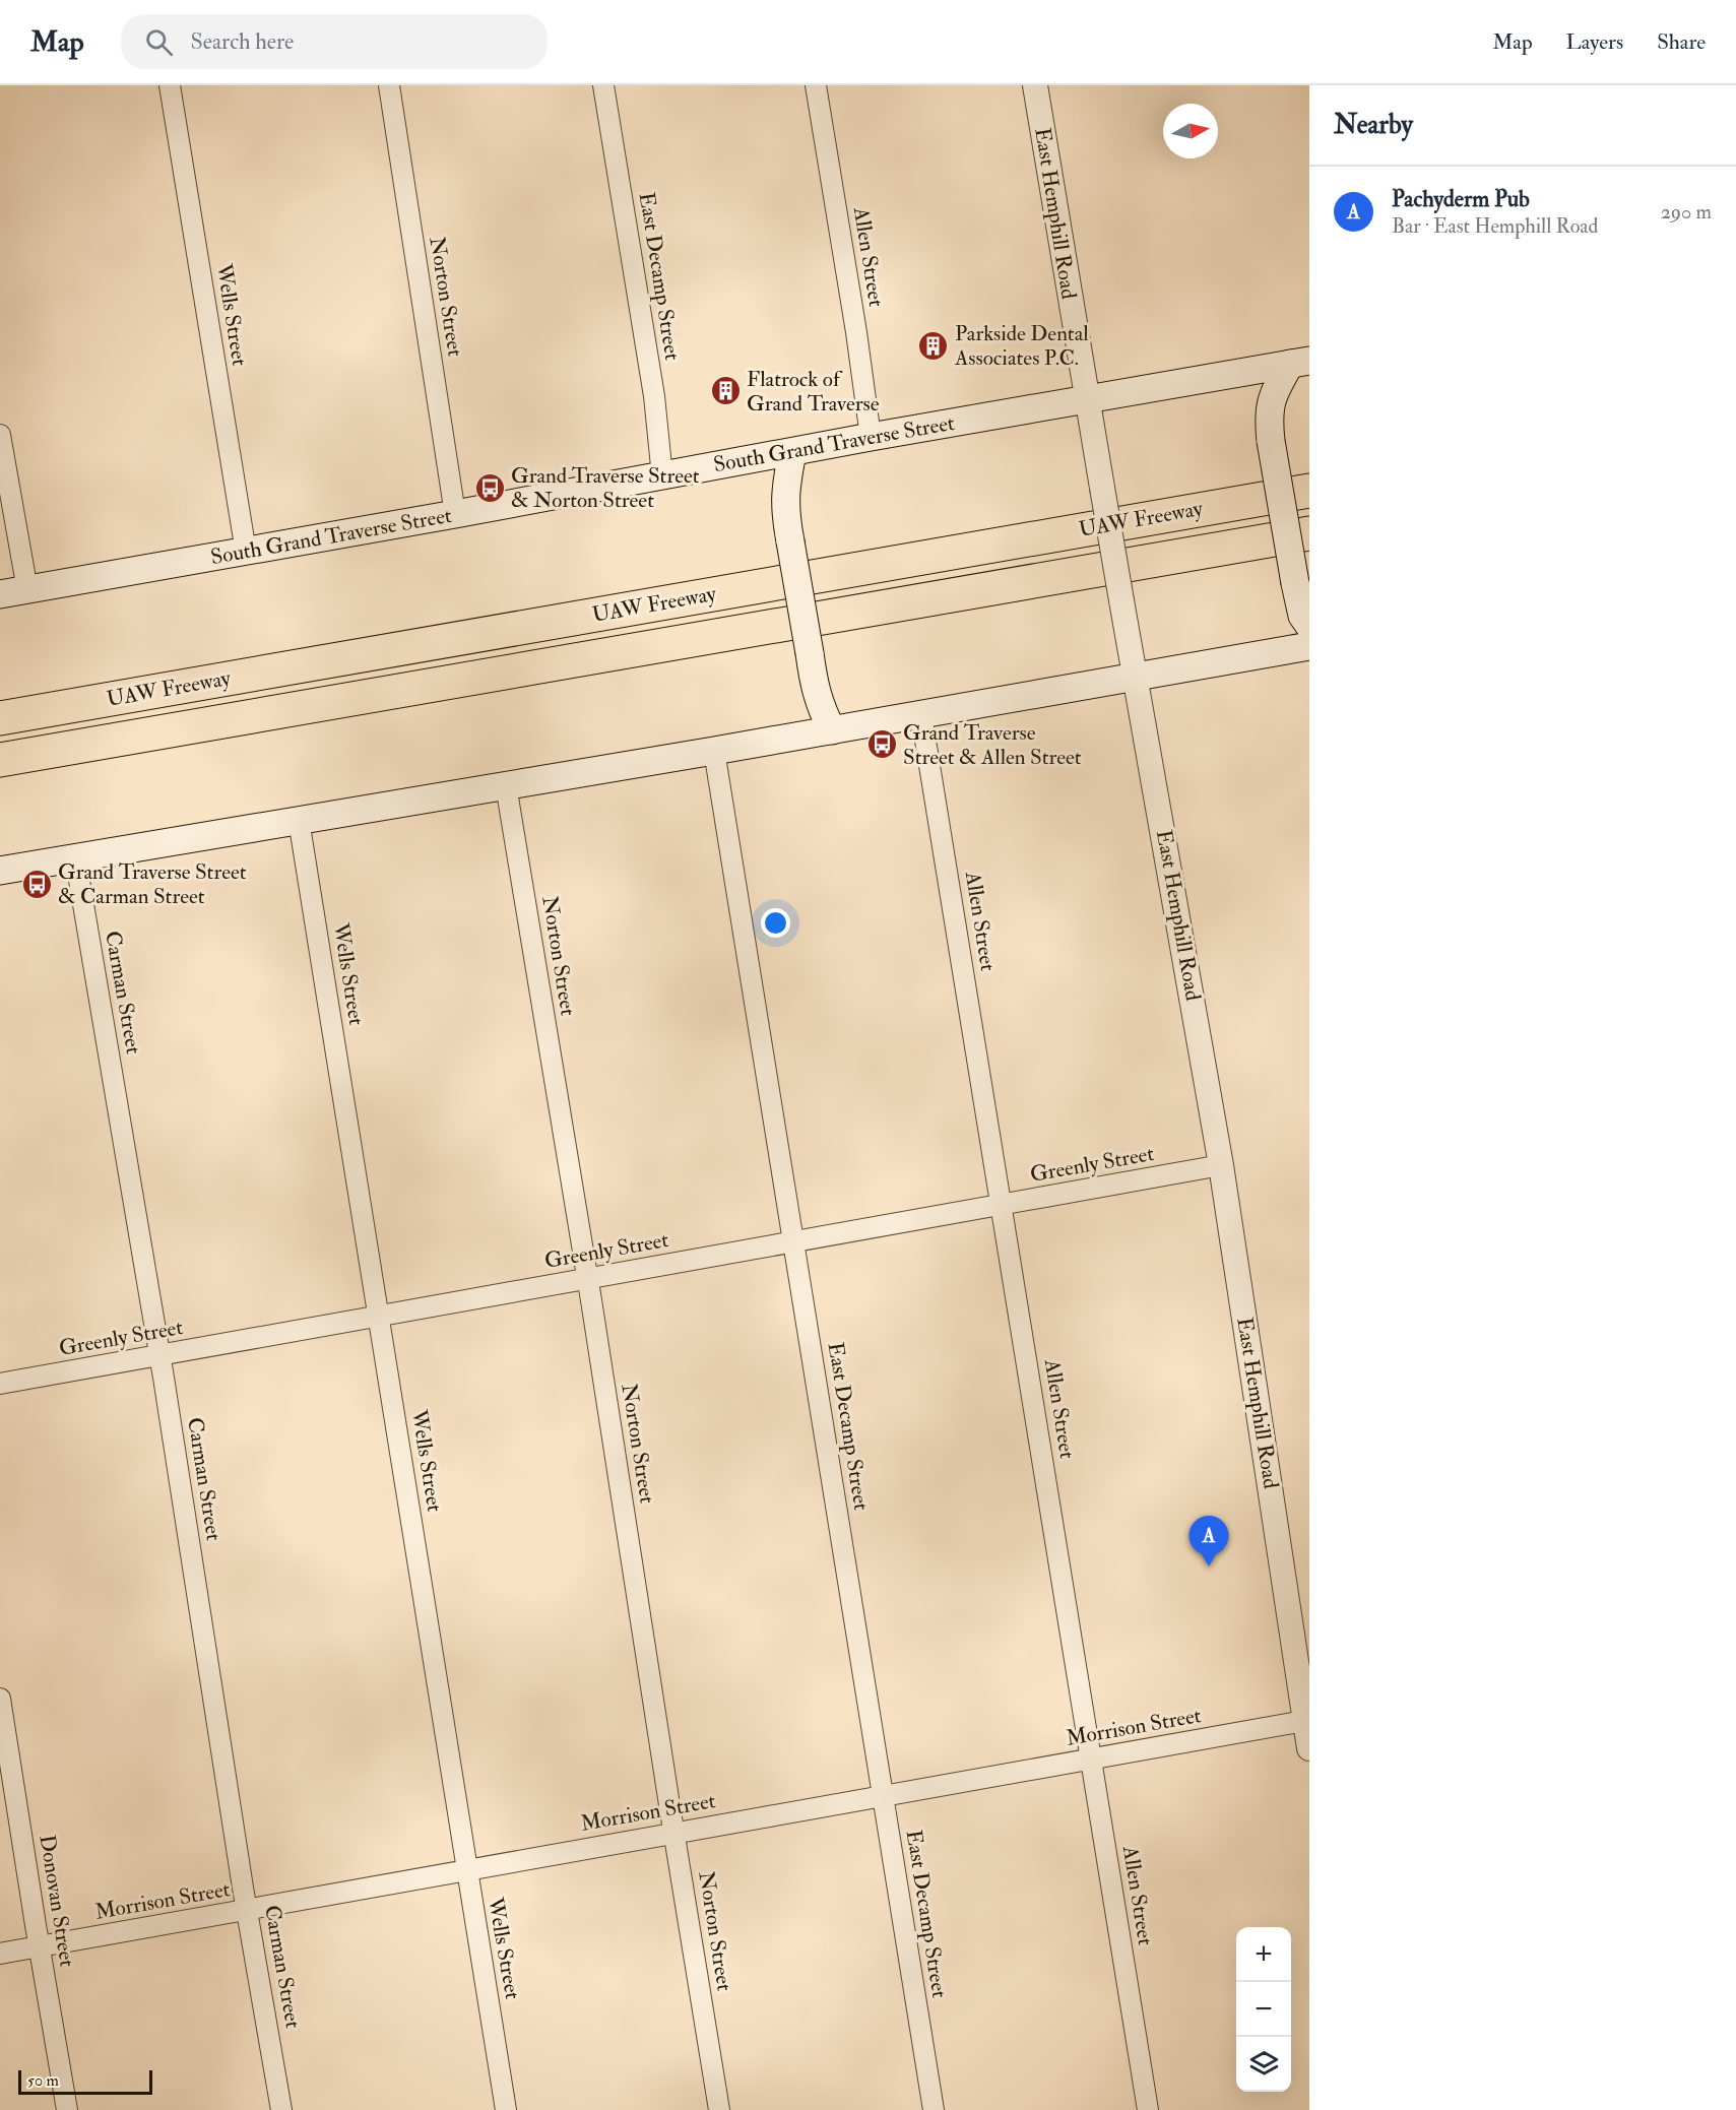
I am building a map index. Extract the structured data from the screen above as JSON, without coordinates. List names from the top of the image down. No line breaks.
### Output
{"streets":{"highway":["UAW Freeway"],"main road":["South Grand Traverse Street"],"street":["East Hemphill Road","Allen Street","East Decamp Street","Norton Street","Wells Street","Carman Street","Greenly Street","Morrison Street","Donovan Street"]},"crossings":[["East Hemphill Road","South Grand Traverse Street"],["East Hemphill Road","Greenly Street"],["East Hemphill Road","Morrison Street"],["Allen Street","South Grand Traverse Street"],["Allen Street","Greenly Street"],["Allen Street","Morrison Street"],["East Decamp Street","South Grand Traverse Street"],["East Decamp Street","Greenly Street"],["East Decamp Street","Morrison Street"],["Norton Street","South Grand Traverse Street"],["Norton Street","Greenly Street"],["Norton Street","Morrison Street"],["Wells Street","South Grand Traverse Street"],["Wells Street","Greenly Street"],["Wells Street","Morrison Street"],["Carman Street","Greenly Street"],["Carman Street","Morrison Street"],["Morrison Street","Donovan Street"]],"places":{"building":["Parkside Dental Associates P.C.","Flatrock of Grand Traverse"],"bus stop":["Grand Traverse Street & Norton Street","Grand Traverse Street & Allen Street","Grand Traverse Street & Carman Street"]},"scale_bar":"50 m","north":"right","page":{"header":"Map","search":"Search here","nav":["Map","Layers","Share"],"heading":"Nearby","list":[{"mark":"A","name":"Pachyderm Pub","note":"Bar · East Hemphill Road","value":"290 m"}],"pins":"A","map_buttons":["+","−"],"scale":"50 m"}}
